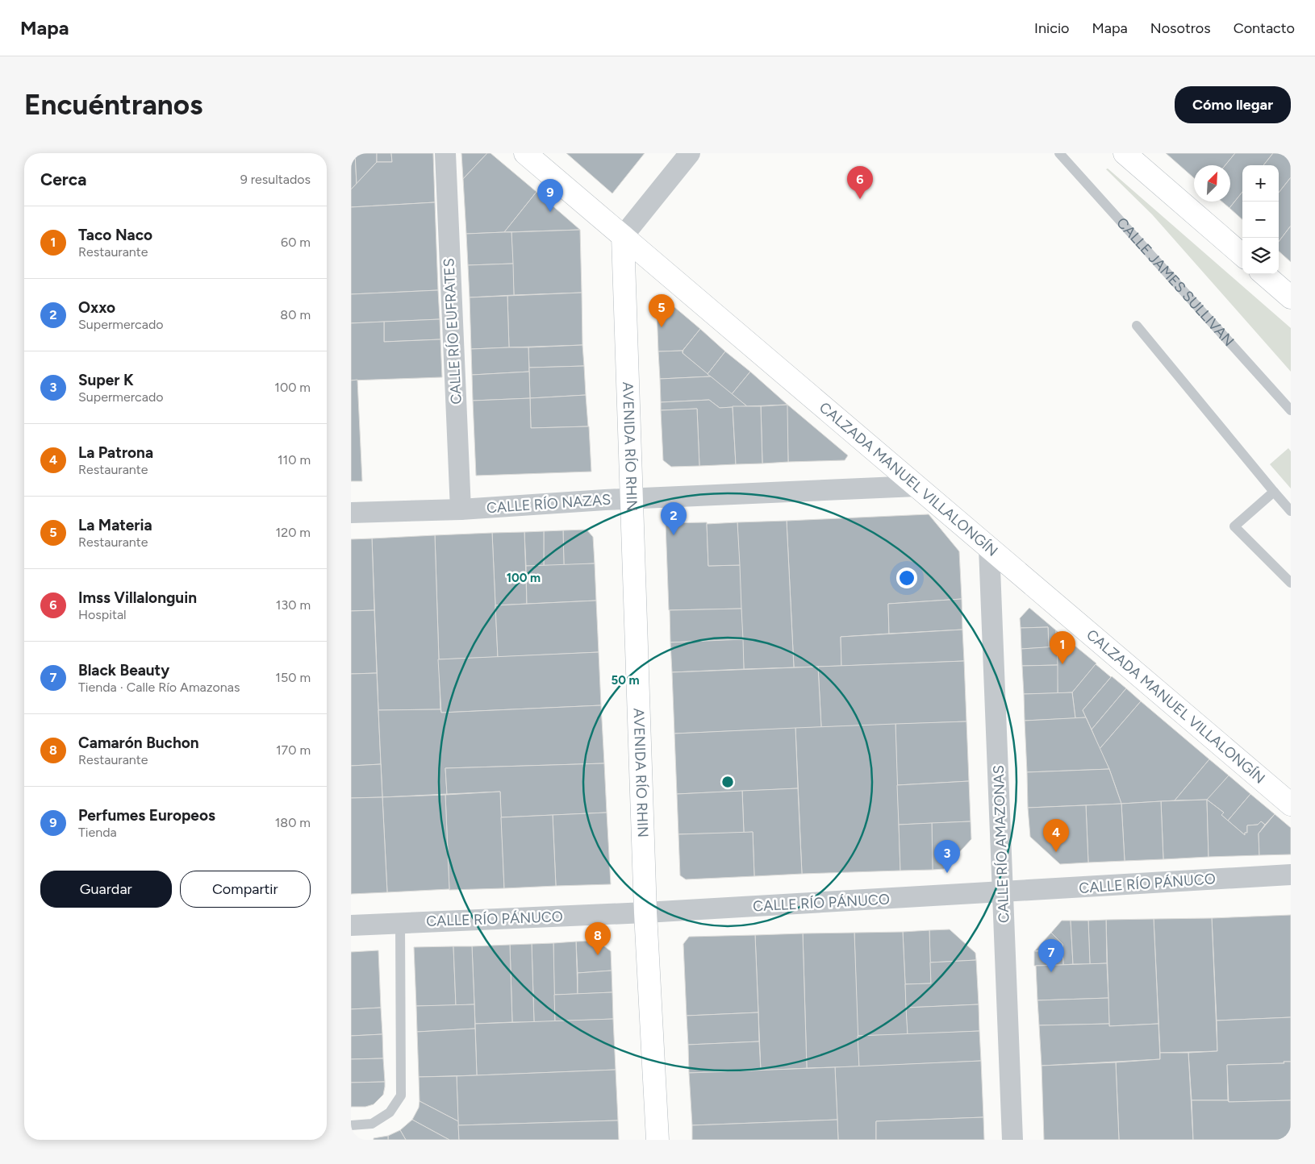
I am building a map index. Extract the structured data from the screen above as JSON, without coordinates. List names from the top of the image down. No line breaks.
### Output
{"streets":{"street":["CALLE RÍO EUFRATES","AVENIDA RÍO RHIN","CALZADA MANUEL VILLALONGÍN","CALLE RÍO NAZAS","CALLE RÍO AMAZONAS","CALLE RÍO PÁNUCO"],"lane":["CALLE JAMES SULLIVAN"]},"crossings":[["CALLE RÍO EUFRATES","CALLE RÍO NAZAS"],["AVENIDA RÍO RHIN","CALZADA MANUEL VILLALONGÍN"],["AVENIDA RÍO RHIN","CALLE RÍO NAZAS"],["AVENIDA RÍO RHIN","CALLE RÍO PÁNUCO"],["CALZADA MANUEL VILLALONGÍN","CALLE RÍO NAZAS"],["CALZADA MANUEL VILLALONGÍN","CALLE RÍO AMAZONAS"],["CALLE RÍO AMAZONAS","CALLE RÍO PÁNUCO"]],"north":"top right","page":{"header":"Mapa","nav":["Inicio","Mapa","Nosotros","Contacto"],"buttons":["Cómo llegar",["Guardar","Compartir"]],"title":"Encuéntranos","heading":["Cerca","9 resultados"],"map_buttons":["+","−"],"pins":["6","9","5","2","1","4","3","8","7"],"list":[{"mark":"1","name":"Taco Naco","note":"Restaurante","value":"60 m"},{"mark":"2","name":"Oxxo","note":"Supermercado","value":"80 m"},{"mark":"3","name":"Super K","note":"Supermercado","value":"100 m"},{"mark":"4","name":"La Patrona","note":"Restaurante","value":"110 m"},{"mark":"5","name":"La Materia","note":"Restaurante","value":"120 m"},{"mark":"6","name":"Imss Villalonguin","note":"Hospital","value":"130 m"},{"mark":"7","name":"Black Beauty","note":"Tienda · Calle Río Amazonas","value":"150 m"},{"mark":"8","name":"Camarón Buchon","note":"Restaurante","value":"170 m"},{"mark":"9","name":"Perfumes Europeos","note":"Tienda","value":"180 m"}]},"rings":["100 m","50 m"]}
